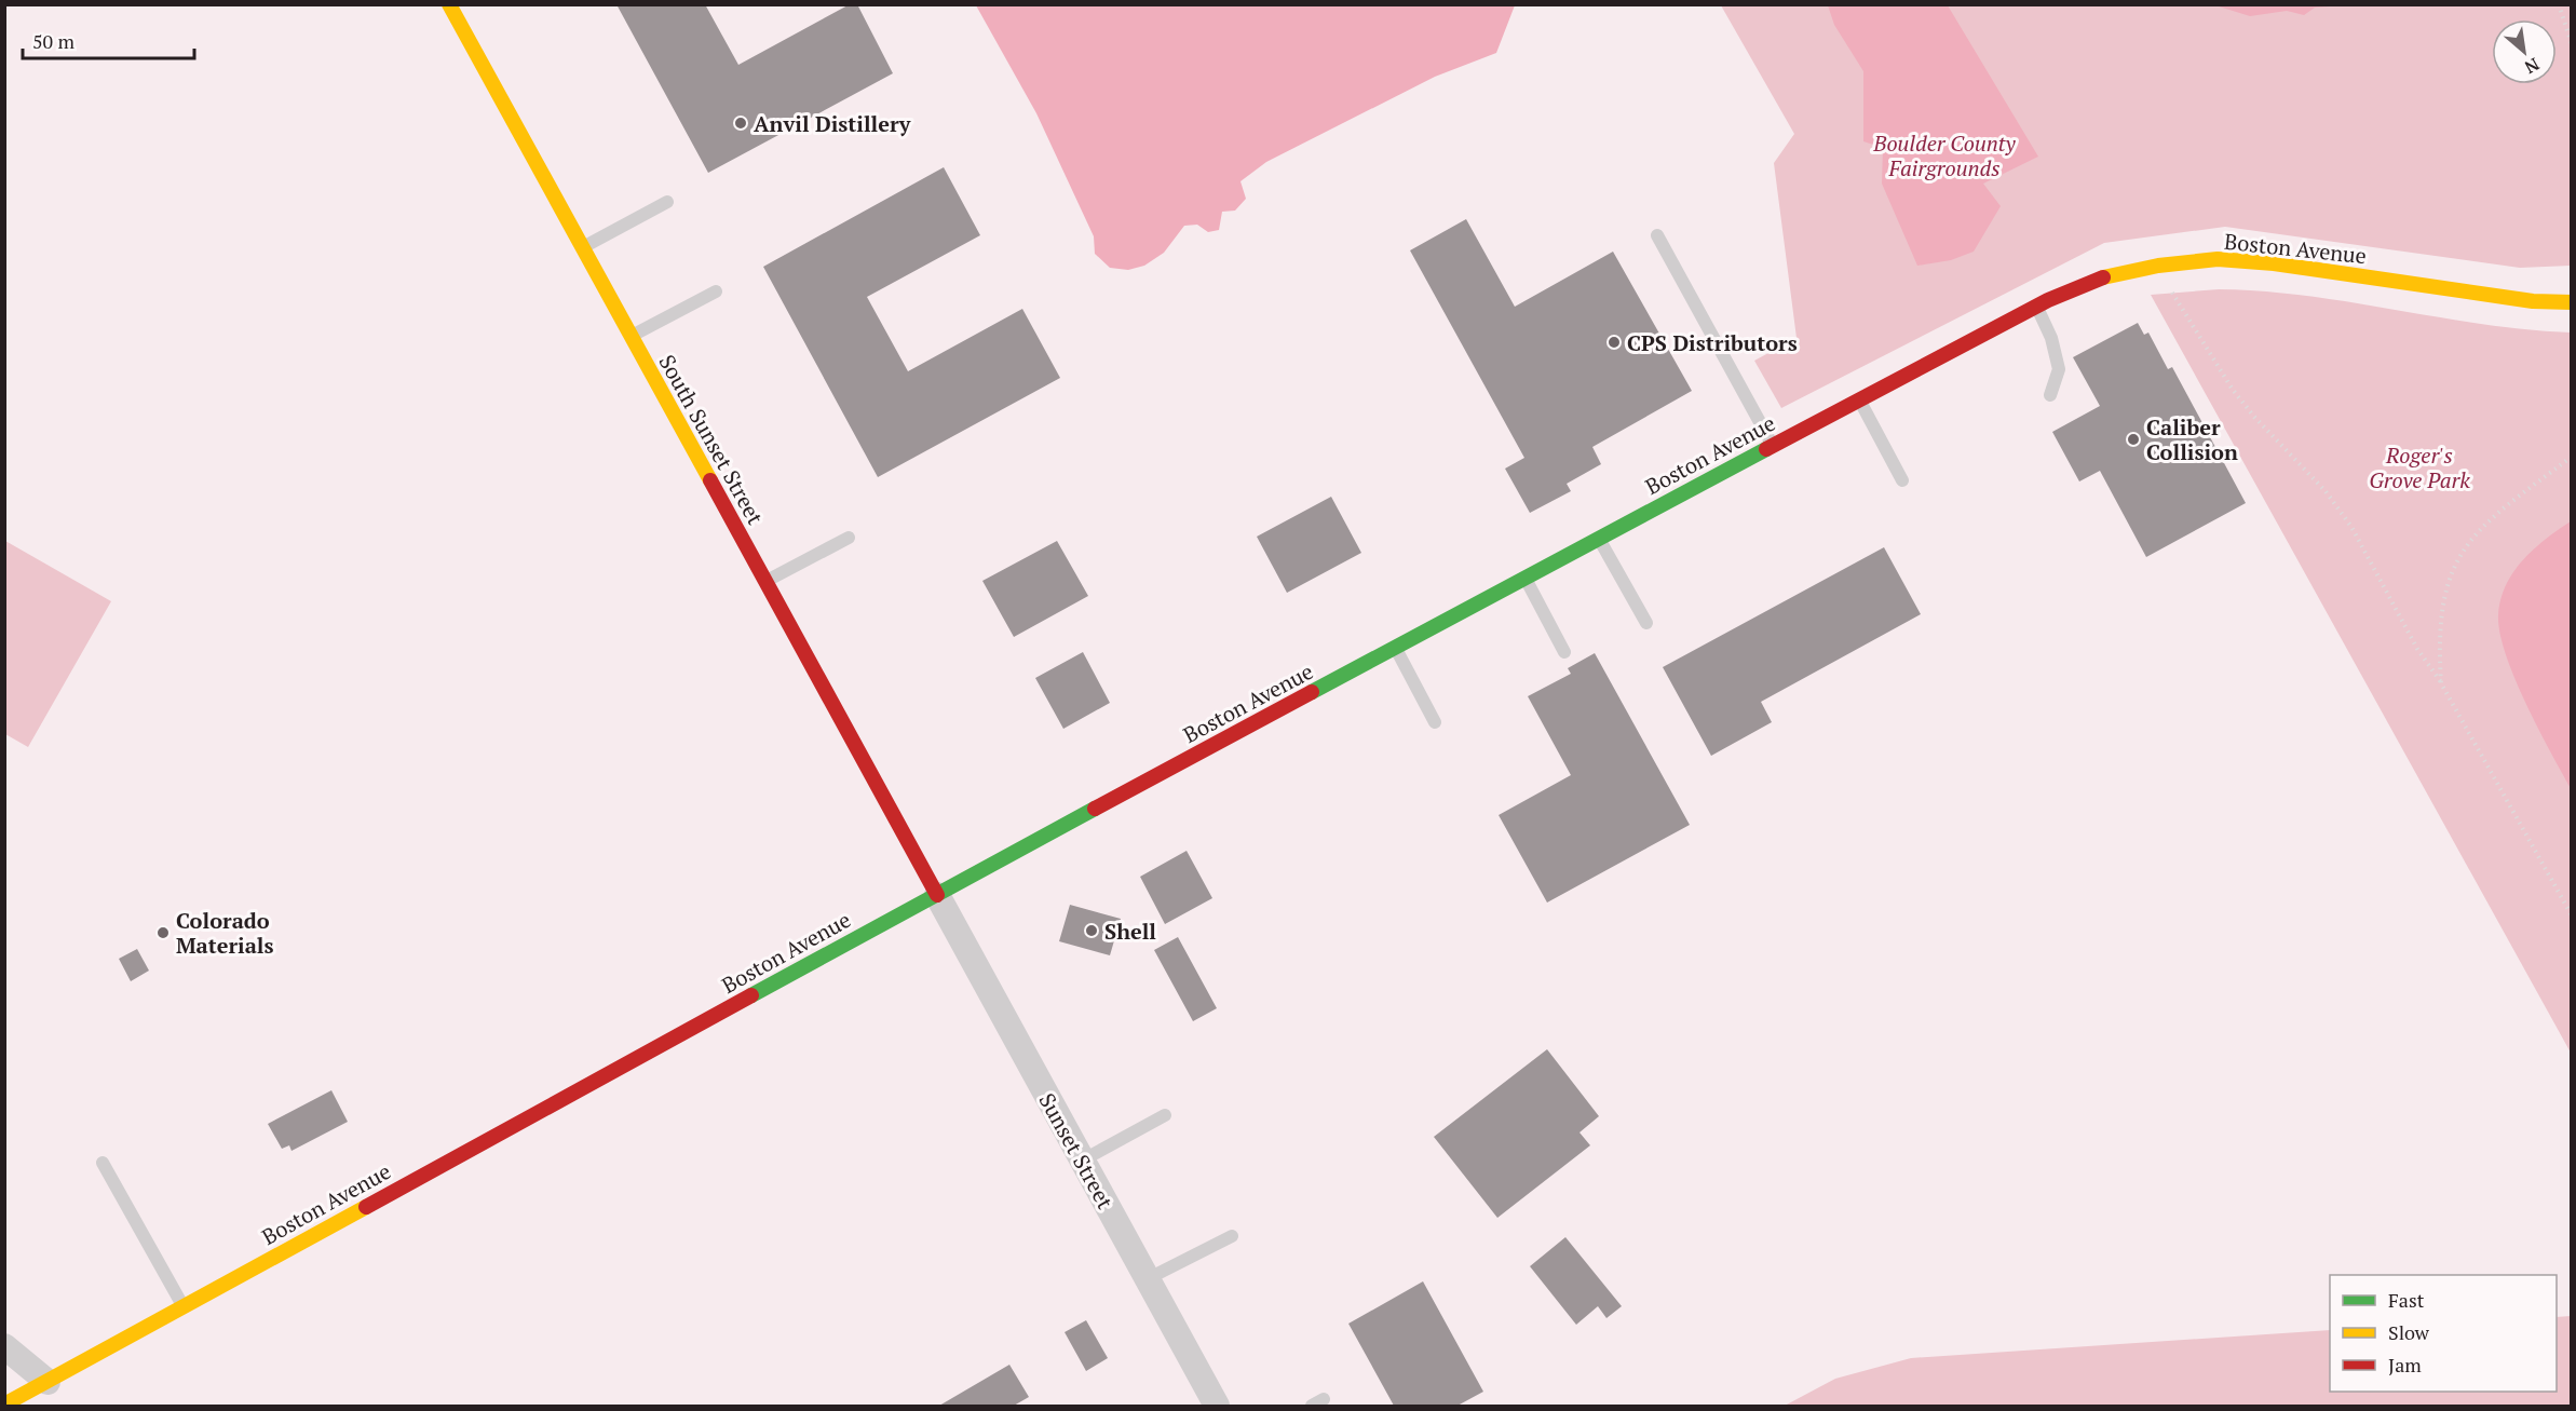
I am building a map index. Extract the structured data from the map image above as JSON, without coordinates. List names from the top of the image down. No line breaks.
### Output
{"streets":{"street":["Boston Avenue","South Sunset Street","Sunset Street"]},"crossings":[["Boston Avenue","South Sunset Street"],["Boston Avenue","Sunset Street"],["South Sunset Street","Sunset Street"]],"parks":["Boulder County Fairgrounds","Roger's Grove Park"],"places":["Anvil Distillery","CPS Distributors","Caliber Collision","Shell","Colorado Materials"],"legend":["Fast","Slow","Jam"],"scale_bar":"50 m","north":"bottom right"}
